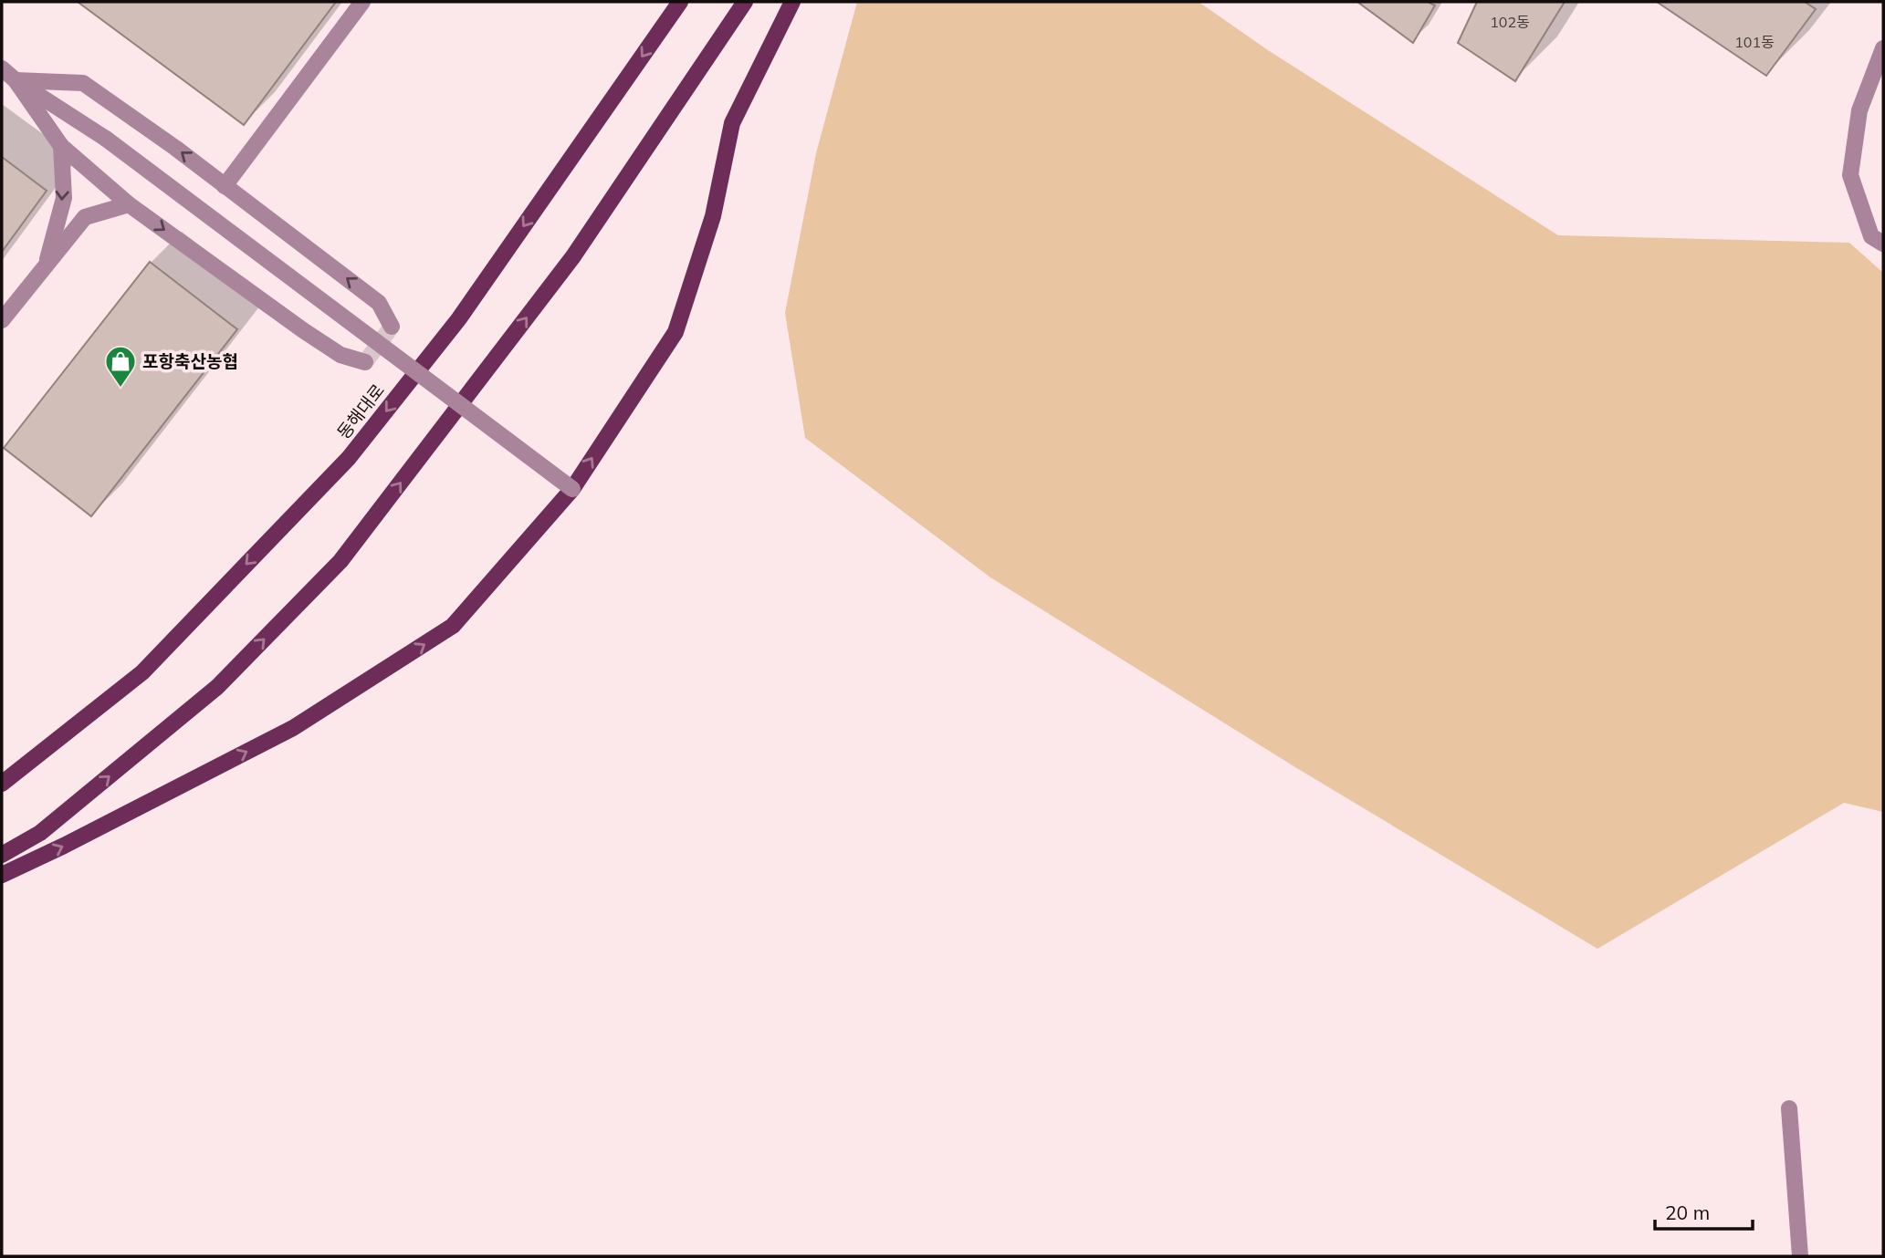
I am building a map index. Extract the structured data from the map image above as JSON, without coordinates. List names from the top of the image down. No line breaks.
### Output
{"streets":{"main road":["동해대로"]},"places":{"shop":["포항축산농협"]},"house_numbers":["102동","101동"],"scale_bar":"20 m"}
